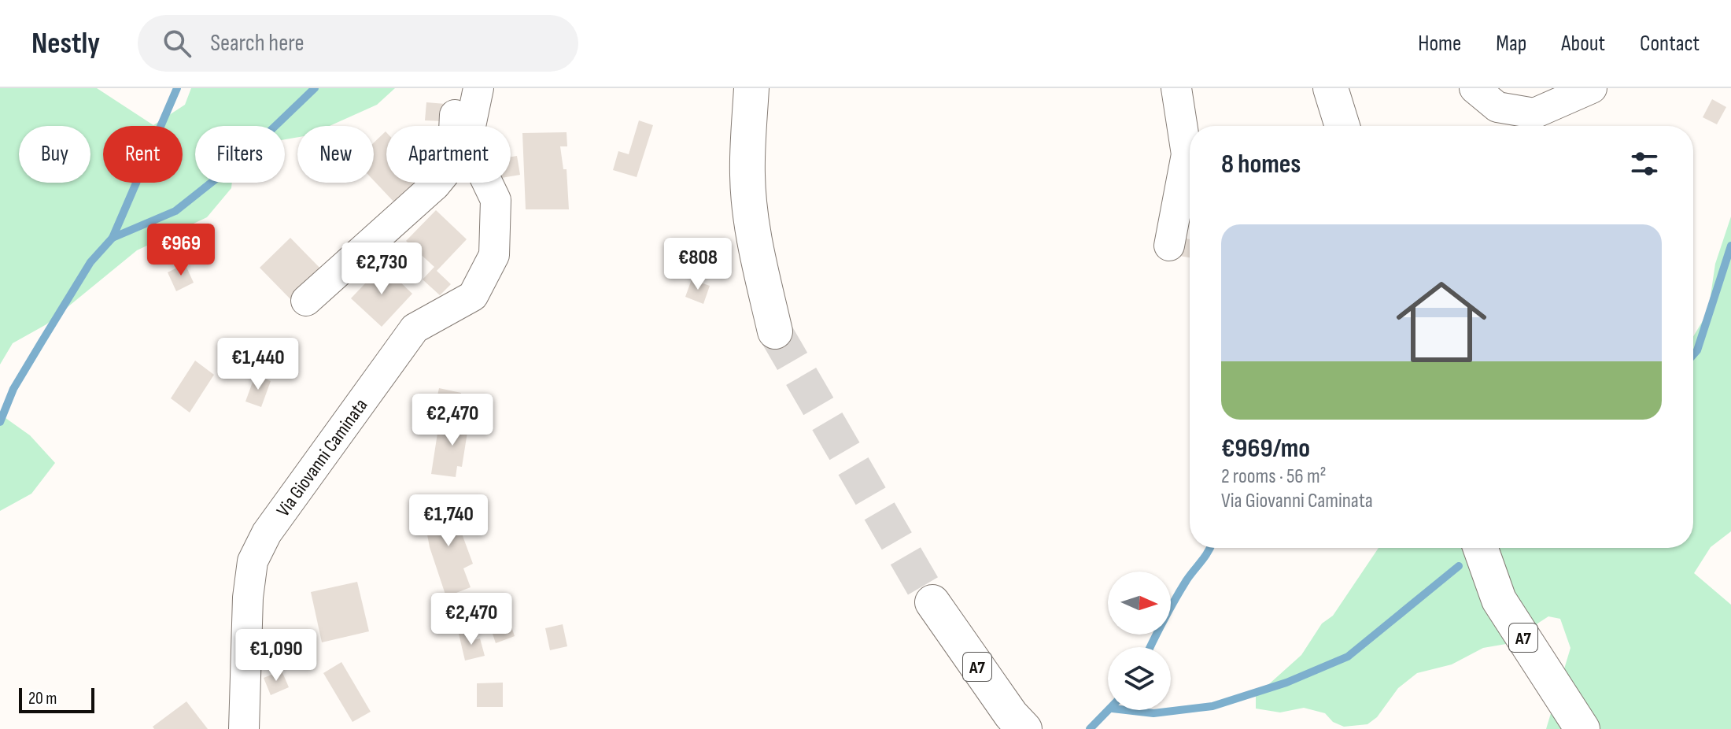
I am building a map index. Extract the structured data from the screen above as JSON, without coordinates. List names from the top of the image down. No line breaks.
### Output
{"streets":{"highway":["A7"],"street":["Via Giovanni Caminata"]},"scale_bar":"20 m","north":"right","page":{"header":"Nestly","search":"Search here","nav":["Home","Map","About","Contact"],"chip":["Buy","Rent","Filters","New","Apartment"],"heading":"8 homes","list":[{"name":"€969/mo","note":"2 rooms · 56 m² · Via Giovanni Caminata"}],"price":["€969","€808","€2,730","€1,440","€2,470","€1,740","€2,470","€1,090"],"scale":"20 m"}}
